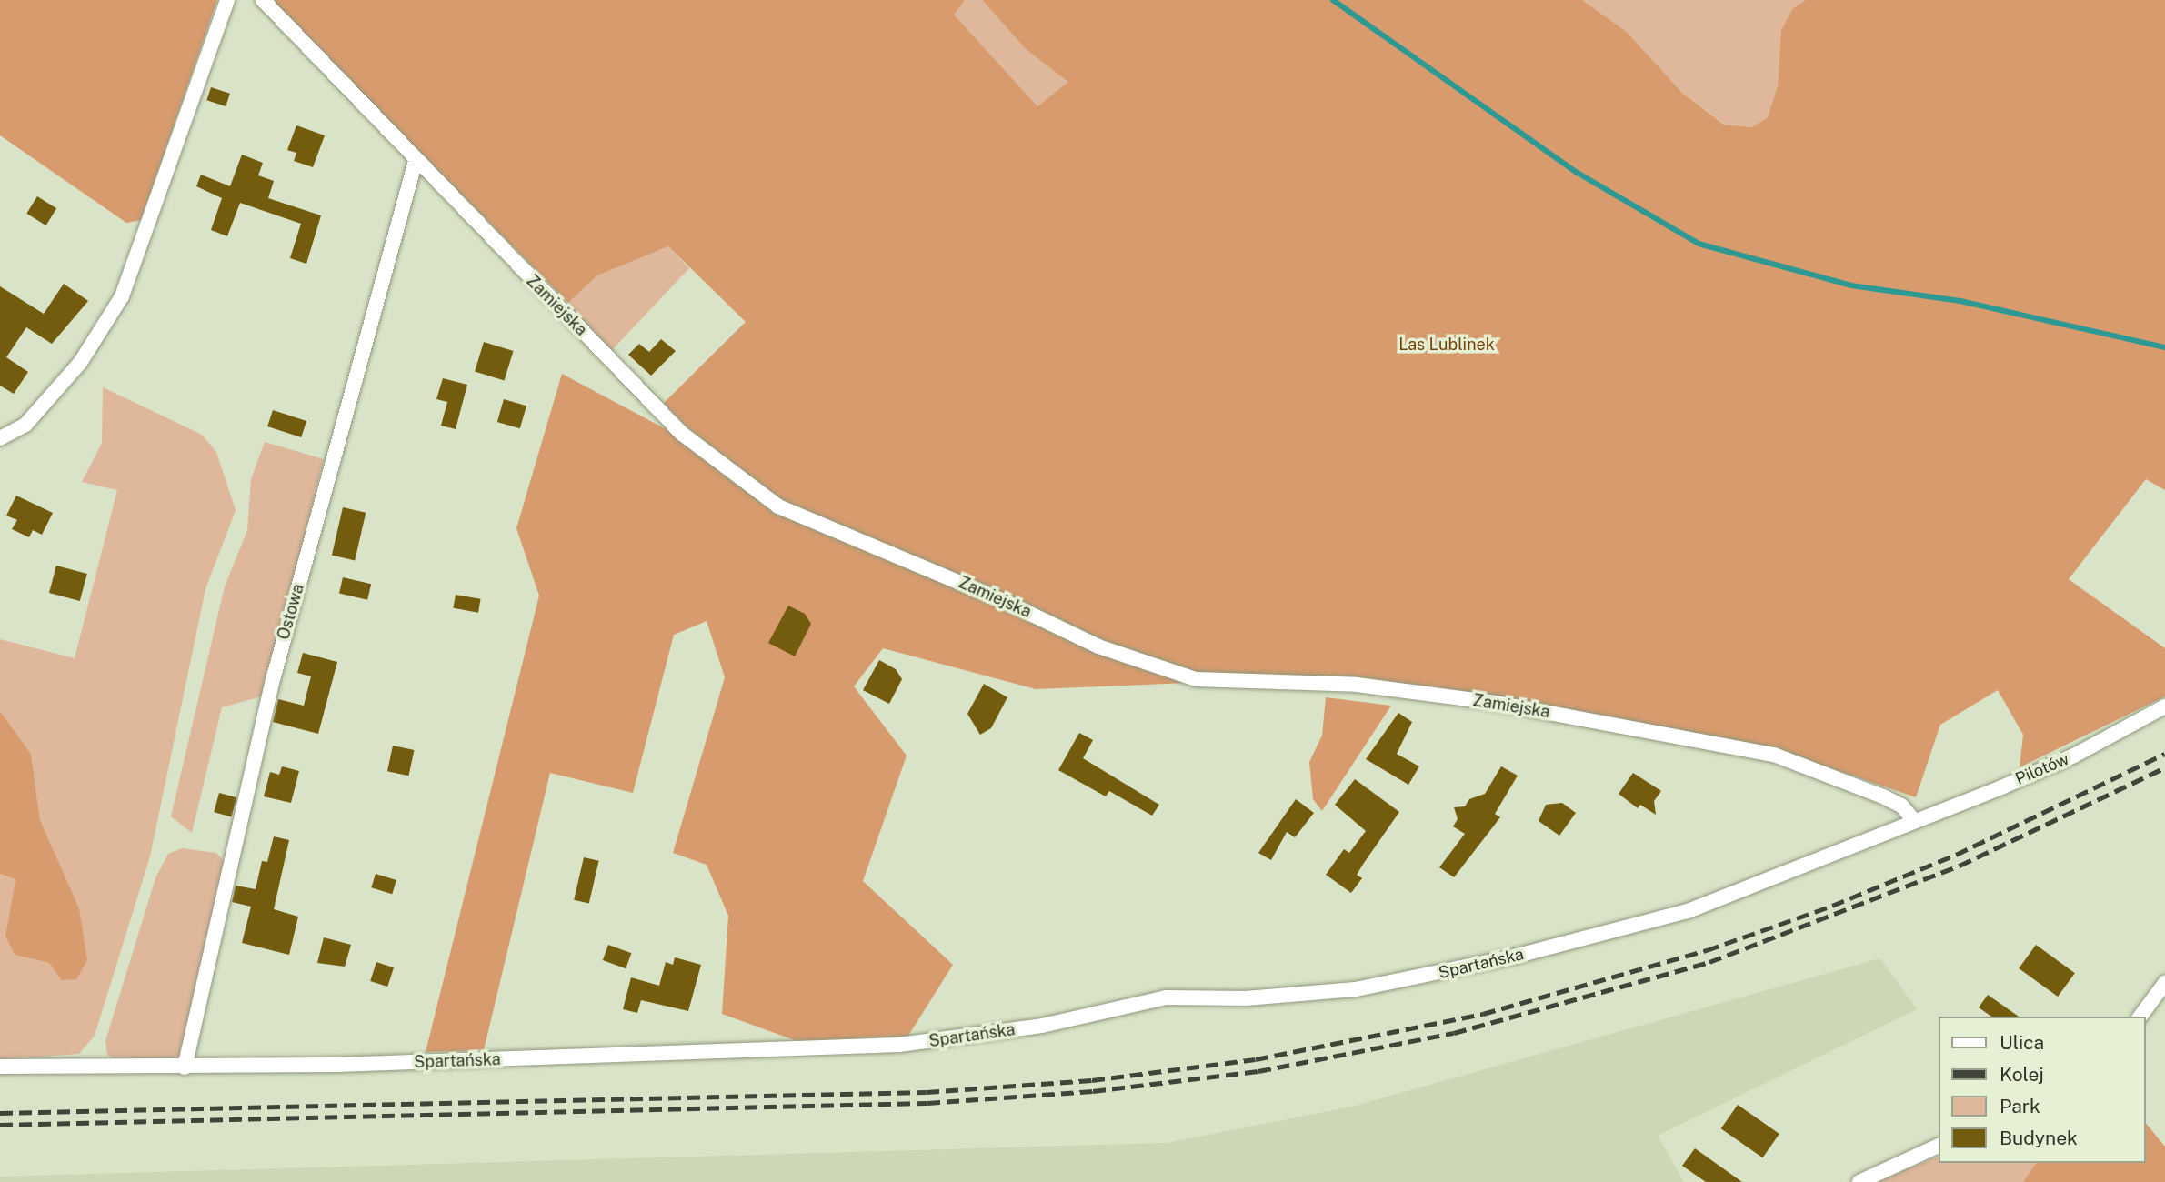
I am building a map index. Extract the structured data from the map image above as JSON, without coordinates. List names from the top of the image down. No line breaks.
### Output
{"streets":{"street":["Zamiejska","Ostowa","Pilotów","Spartańska"]},"crossings":[["Zamiejska","Ostowa"],["Zamiejska","Pilotów"],["Zamiejska","Spartańska"],["Ostowa","Spartańska"],["Pilotów","Spartańska"]],"parks":["Las Lublinek"],"legend":["Ulica","Kolej","Park","Budynek"]}
